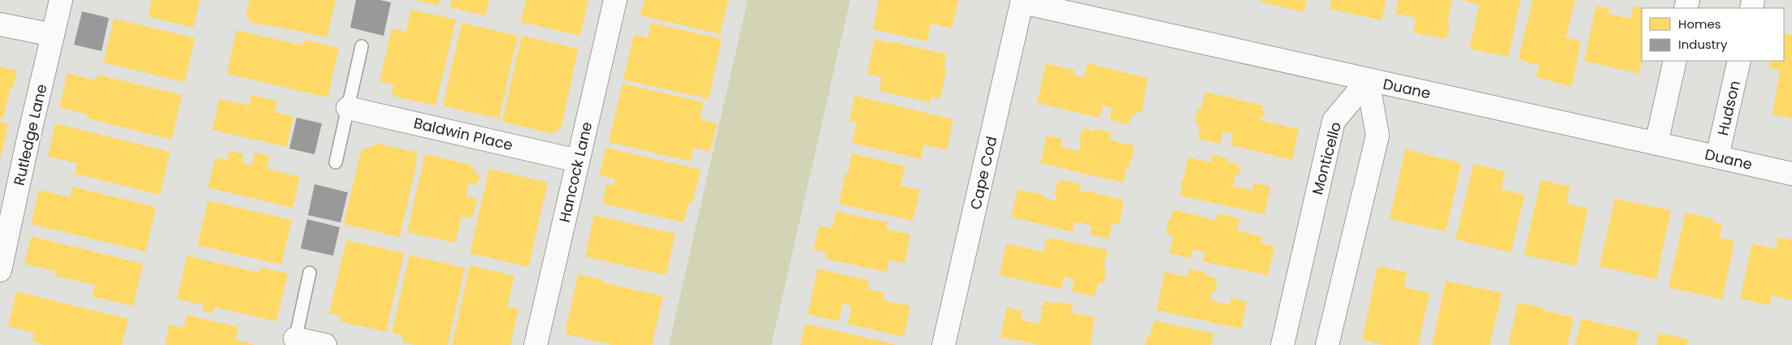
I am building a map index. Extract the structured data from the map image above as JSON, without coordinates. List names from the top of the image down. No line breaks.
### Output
{"streets":{"street":["Duane","Hudson","Baldwin Place","Rutledge Lane","Monticello","Hancock Lane","Cape Cod"]},"crossings":[["Duane","Hudson"],["Duane","Monticello"],["Duane","Cape Cod"],["Baldwin Place","Hancock Lane"]],"legend":["Homes","Industry"]}
